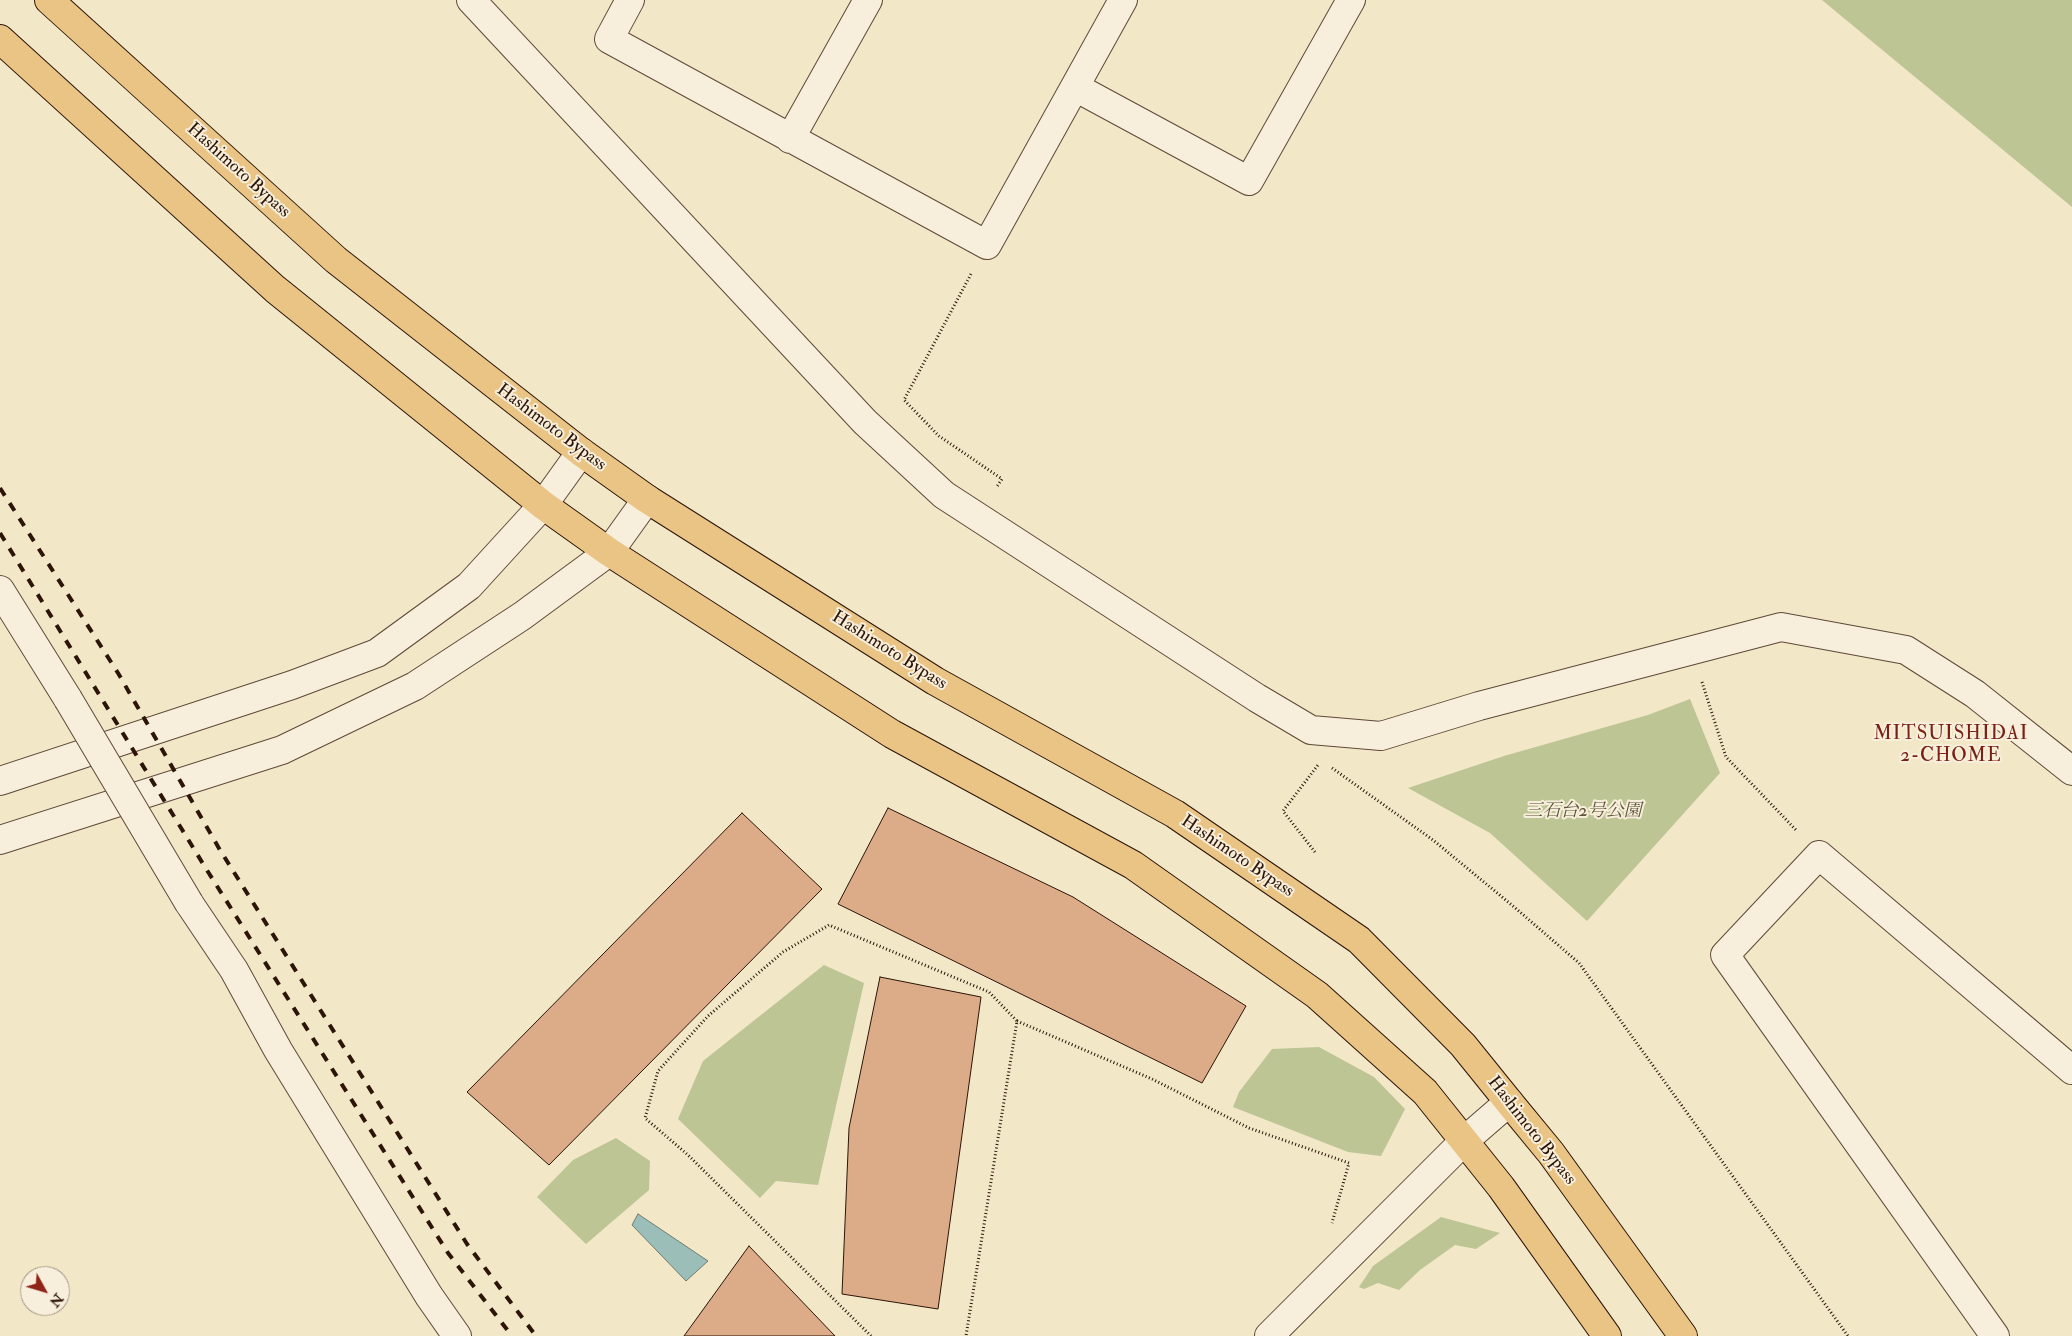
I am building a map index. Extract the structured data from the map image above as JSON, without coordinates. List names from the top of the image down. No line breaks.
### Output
{"streets":{"highway":["Hashimoto Bypass"]},"districts":["MITSUISHIDAI 2-CHOME"],"parks":["三石台2号公園"],"north":"bottom right"}
